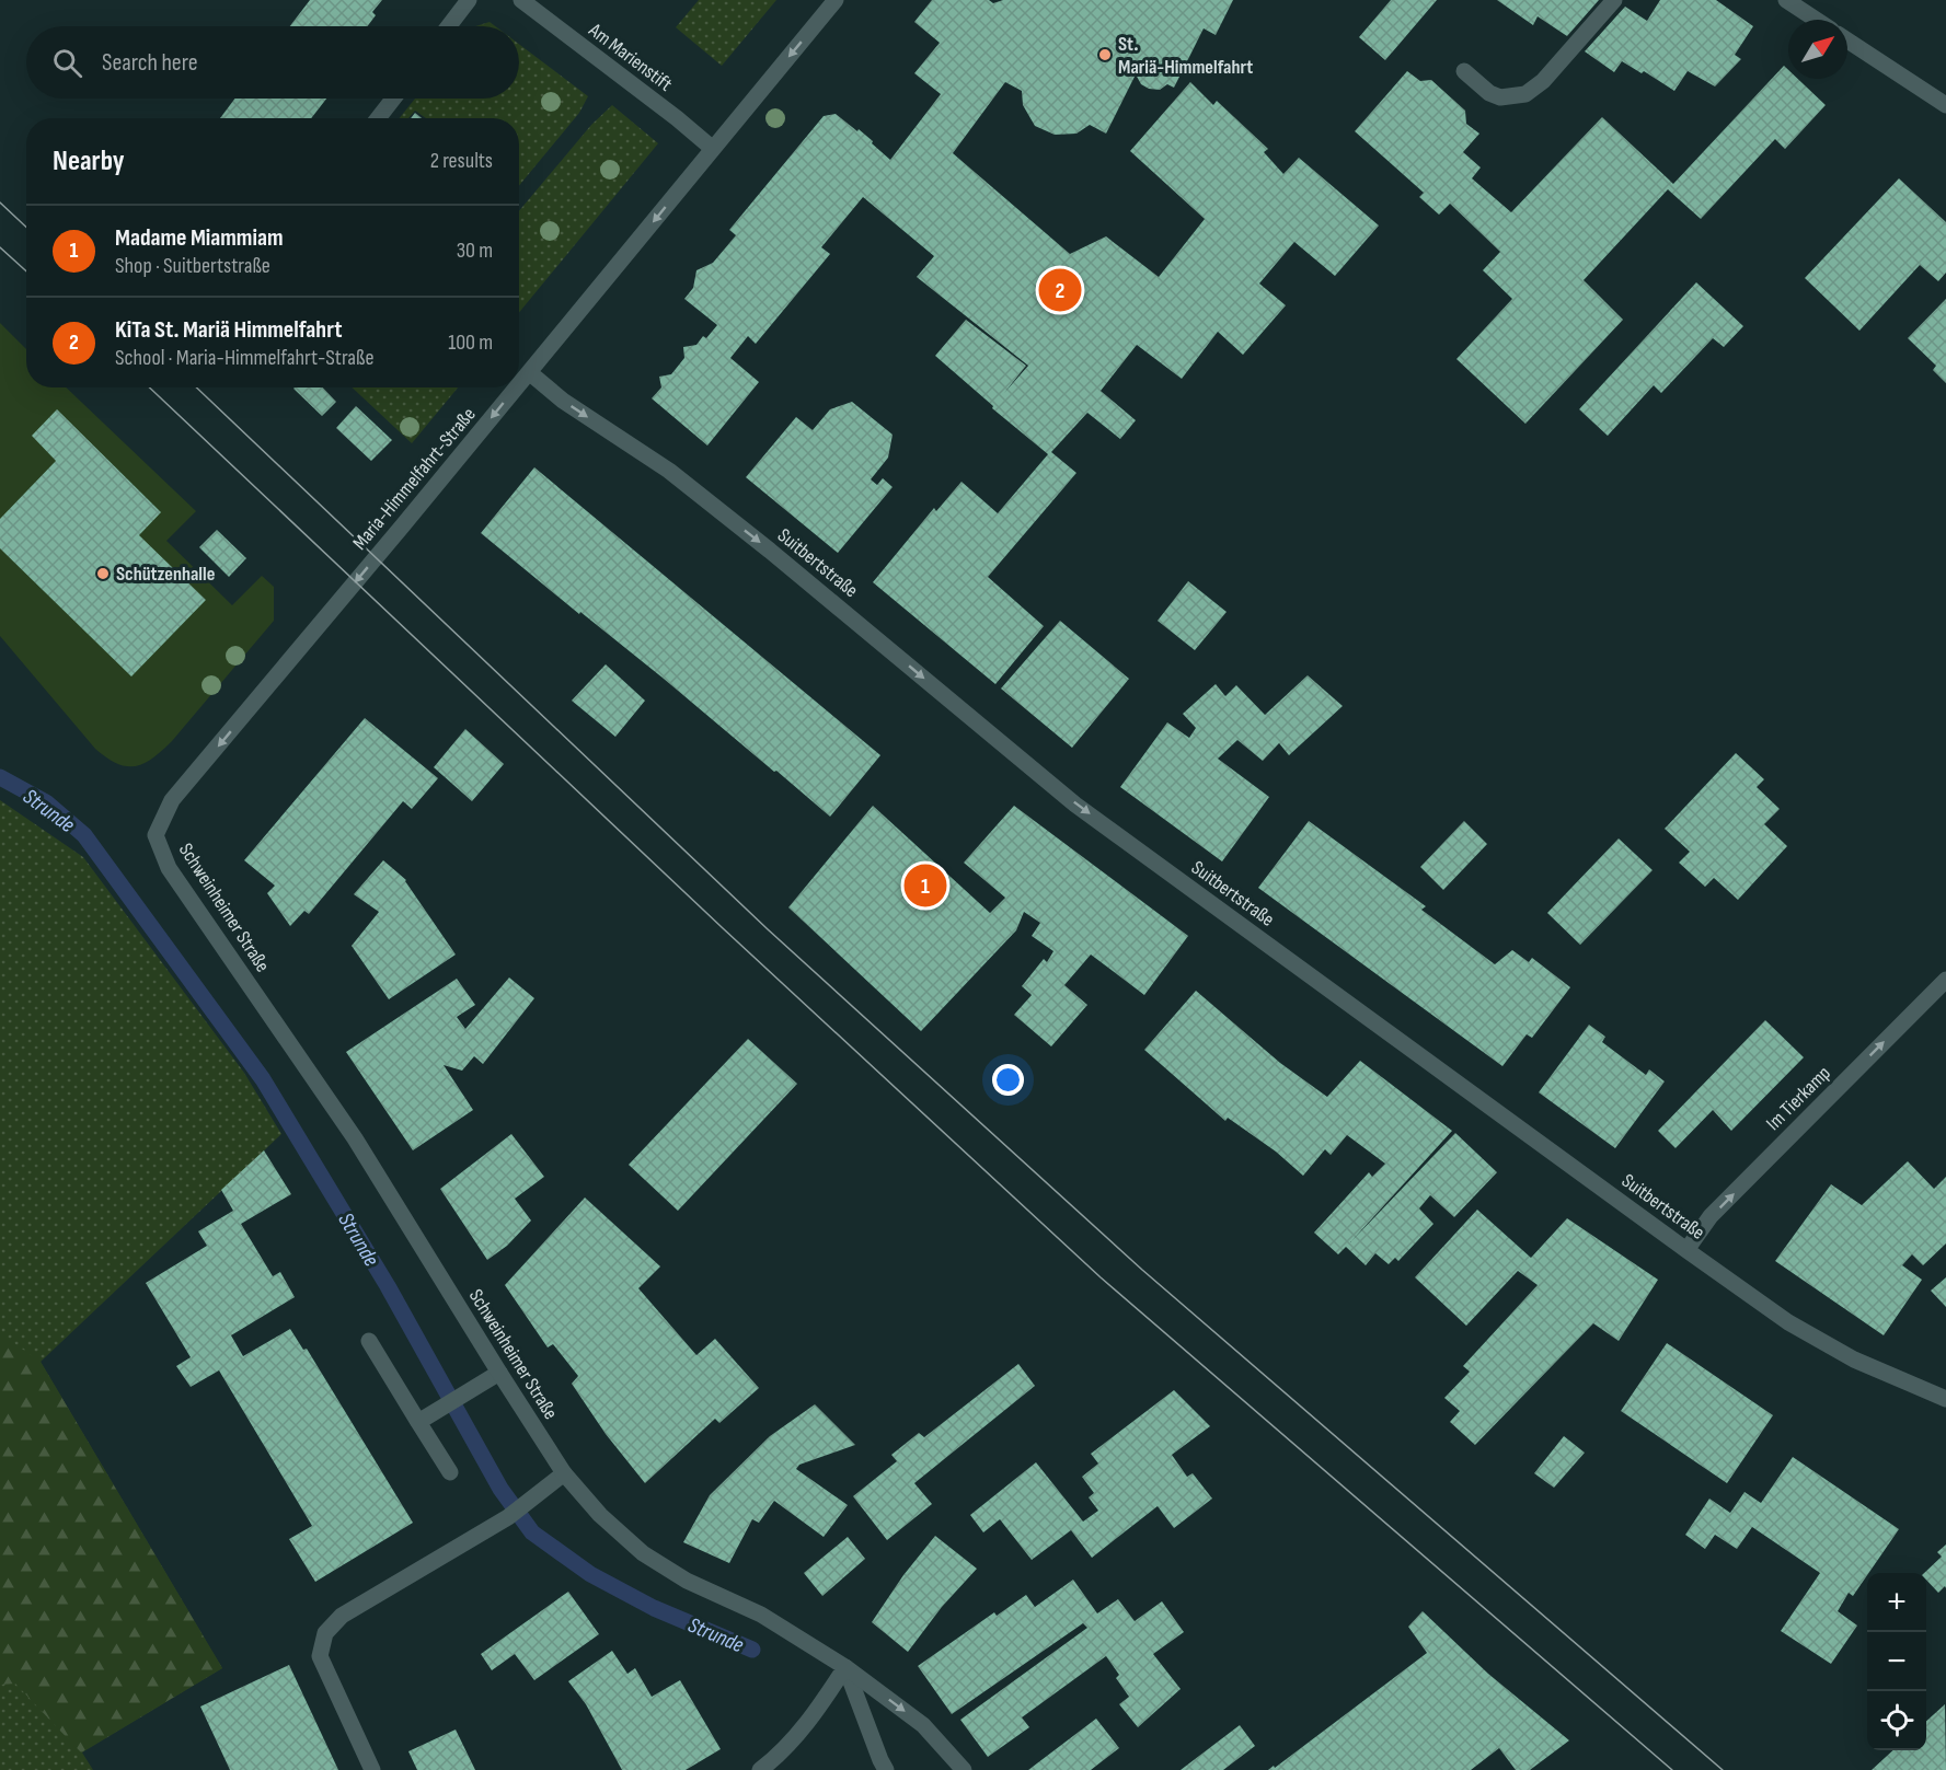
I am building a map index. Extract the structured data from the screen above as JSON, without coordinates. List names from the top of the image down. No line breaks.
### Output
{"streets":{"street":["Am Marienstift","Maria-Himmelfahrt-Straße","Suitbertstraße","Schweinheimer Straße","Im Tierkamp"]},"crossings":[["Am Marienstift","Maria-Himmelfahrt-Straße"],["Maria-Himmelfahrt-Straße","Suitbertstraße"],["Maria-Himmelfahrt-Straße","Schweinheimer Straße"],["Suitbertstraße","Im Tierkamp"]],"one_way":["Maria-Himmelfahrt-Straße","Suitbertstraße","Im Tierkamp"],"water":["Strunde"],"places":["St. Mariä-Himmelfahrt","Schützenhalle"],"north":"top right","page":{"search":"Search here","heading":["Nearby","2 results"],"list":[{"mark":"1","name":"Madame Miammiam","note":"Shop · Suitbertstraße","value":"30 m"},{"mark":"2","name":"KiTa St. Mariä Himmelfahrt","note":"School · Maria-Himmelfahrt-Straße","value":"100 m"}],"pins":["2","1"],"map_buttons":["+","−"]}}
